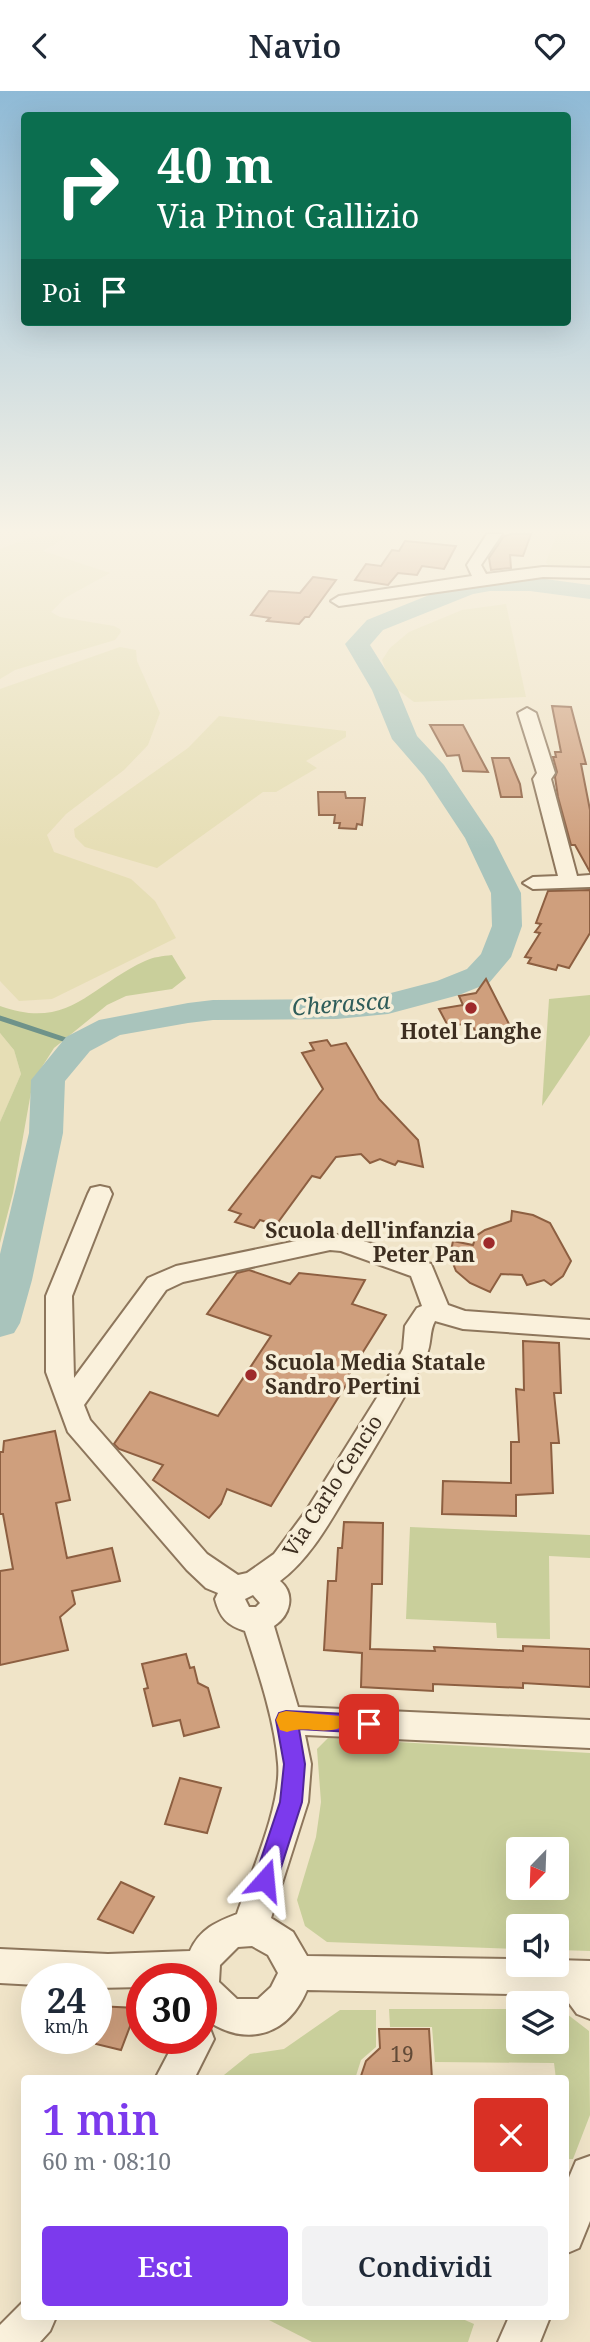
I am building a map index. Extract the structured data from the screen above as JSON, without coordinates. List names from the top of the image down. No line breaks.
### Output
{"streets":{"street":["Via Carlo Cencio"]},"water":["Cherasca"],"places":["Hotel Langhe","Scuola dell'infanzia Peter Pan","Scuola Media Statale Sandro Pertini"],"house_numbers":["19"],"north":"bottom left","page":{"header":"Navio","turn":["40 m","Via Pinot Gallizio"],"then":"Poi","speed":"24 km/h","limit":"30","heading":["1 min","60 m · 08:10"],"buttons":["Esci","Condividi"]}}
